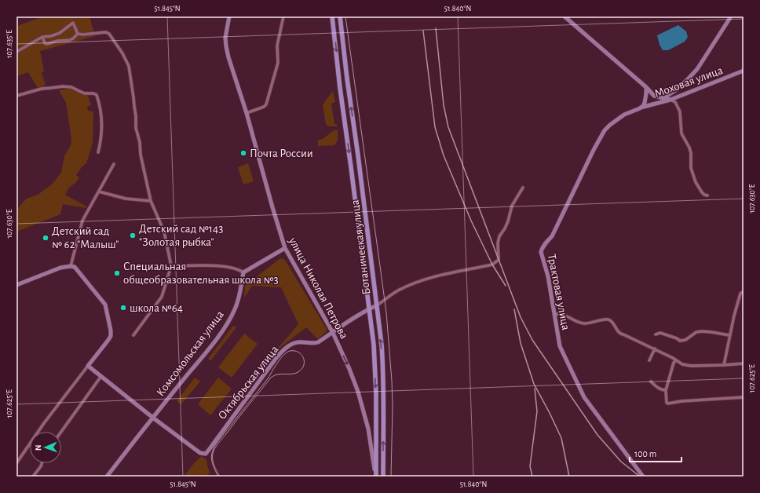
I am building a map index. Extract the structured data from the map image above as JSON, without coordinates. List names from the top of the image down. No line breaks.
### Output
{"streets":{"main road":["Моховая улица","Ботаническая улица","улица Николая Петрова","Трактовая улица","Комсомольская улица","Октябрьская улица"]},"crossings":[["Моховая улица","Трактовая улица"],["Ботаническая улица","улица Николая Петрова"],["Ботаническая улица","Октябрьская улица"],["улица Николая Петрова","Октябрьская улица"],["Комсомольская улица","Октябрьская улица"]],"places":["Почта России","Детский сад №143 \"Золотая рыбка\"","Детский сад № 62 \"Малыш\"","Специальная общеобразовательная школа №3","школа №64"],"scale_bar":"100 m","north":"left","coordinates":["51.845°N","51.840°N","107.635°E","107.630°E","107.625°E"]}
